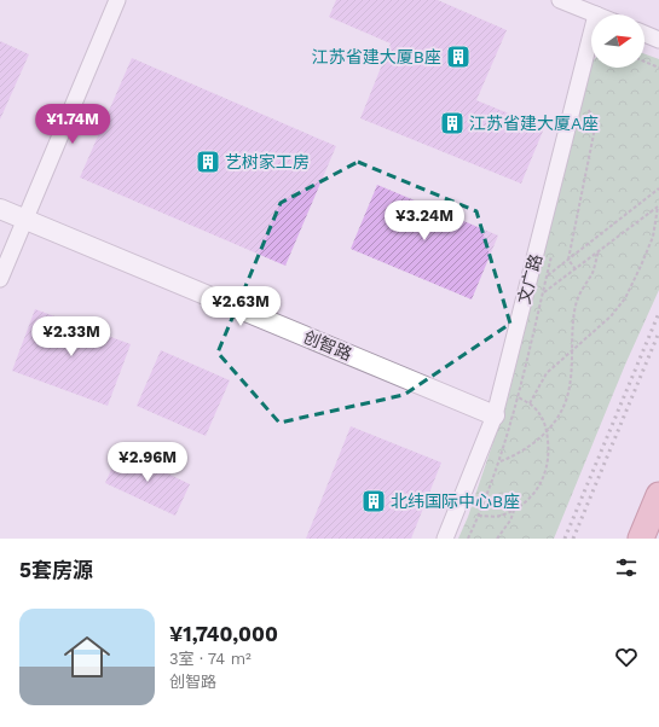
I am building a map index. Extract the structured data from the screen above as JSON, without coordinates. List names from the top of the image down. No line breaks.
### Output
{"streets":{"street":["文广路","创智路"]},"crossings":[["文广路","创智路"]],"places":{"building":["江苏省建大厦B座","江苏省建大厦A座","艺树家工房","北纬国际中心B座"]},"north":"right","page":{"price":["¥1.74M","¥3.24M","¥2.63M","¥2.33M","¥2.96M"],"heading":"5套房源","list":[{"name":"¥1,740,000","note":"3室 · 74 m² · 创智路"}]}}
